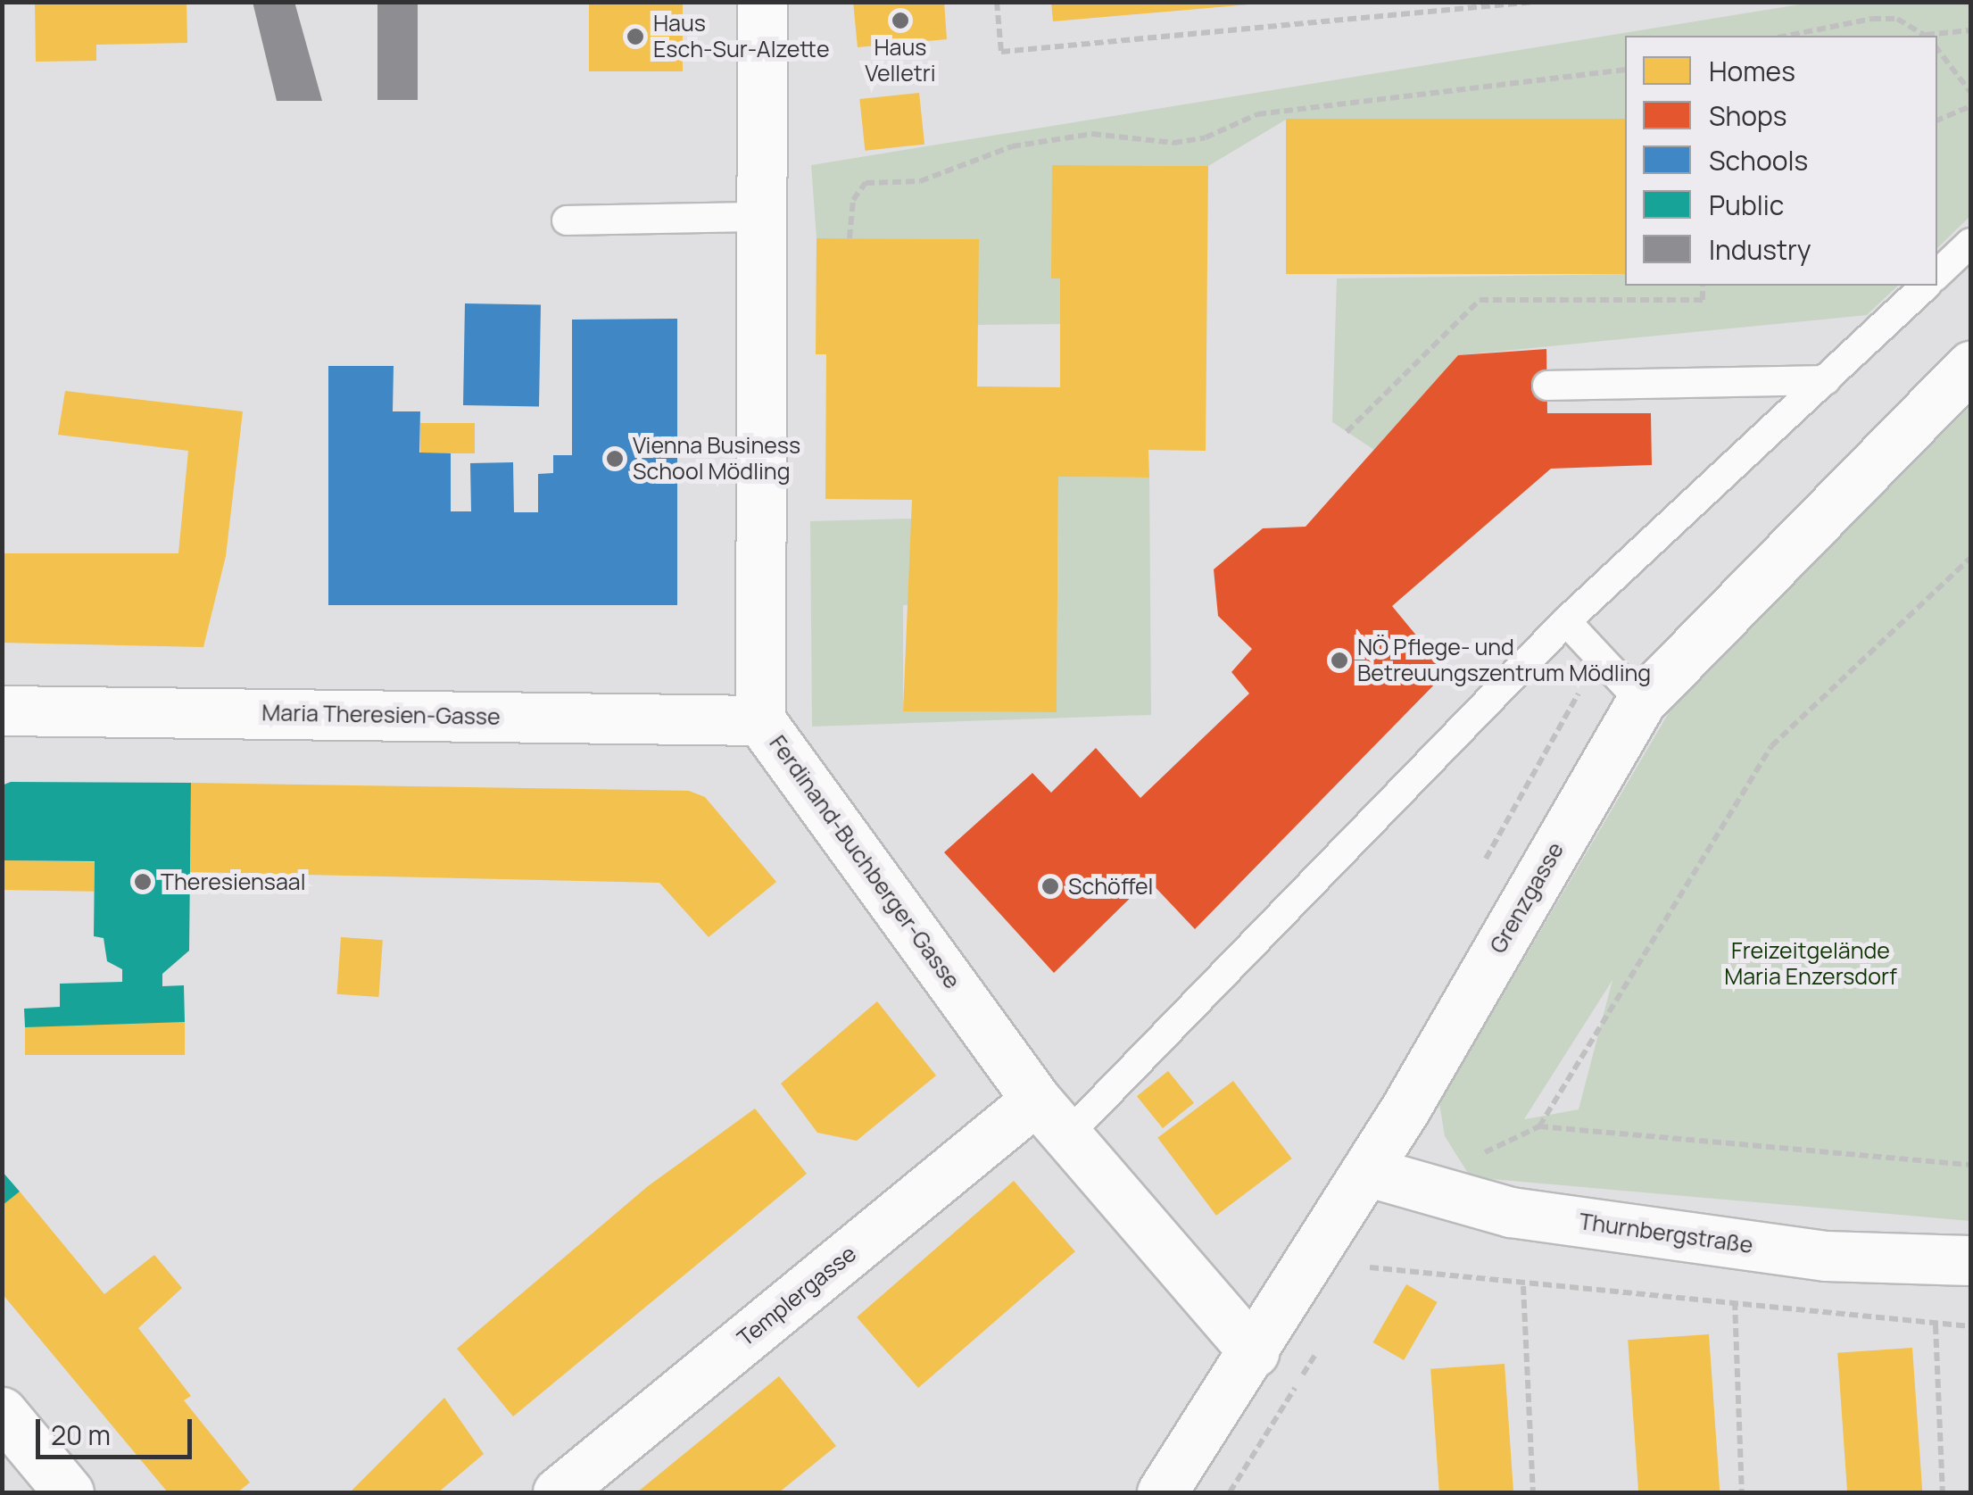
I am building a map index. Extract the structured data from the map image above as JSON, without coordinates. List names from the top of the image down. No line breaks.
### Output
{"streets":{"street":["Maria Theresien-Gasse","Ferdinand-Buchberger-Gasse","Grenzgasse","Thurnbergstraße","Templergasse"]},"crossings":[["Maria Theresien-Gasse","Ferdinand-Buchberger-Gasse"],["Ferdinand-Buchberger-Gasse","Grenzgasse"],["Ferdinand-Buchberger-Gasse","Templergasse"],["Grenzgasse","Thurnbergstraße"]],"parks":["Freizeitgelände Maria Enzersdorf"],"places":["Haus Velletri","Haus Esch-Sur-Alzette","Vienna Business School Mödling","NÖ Pflege- und Betreuungszentrum Mödling","Theresiensaal","Schöffel"],"legend":["Homes","Shops","Schools","Public","Industry"],"scale_bar":"20 m"}
